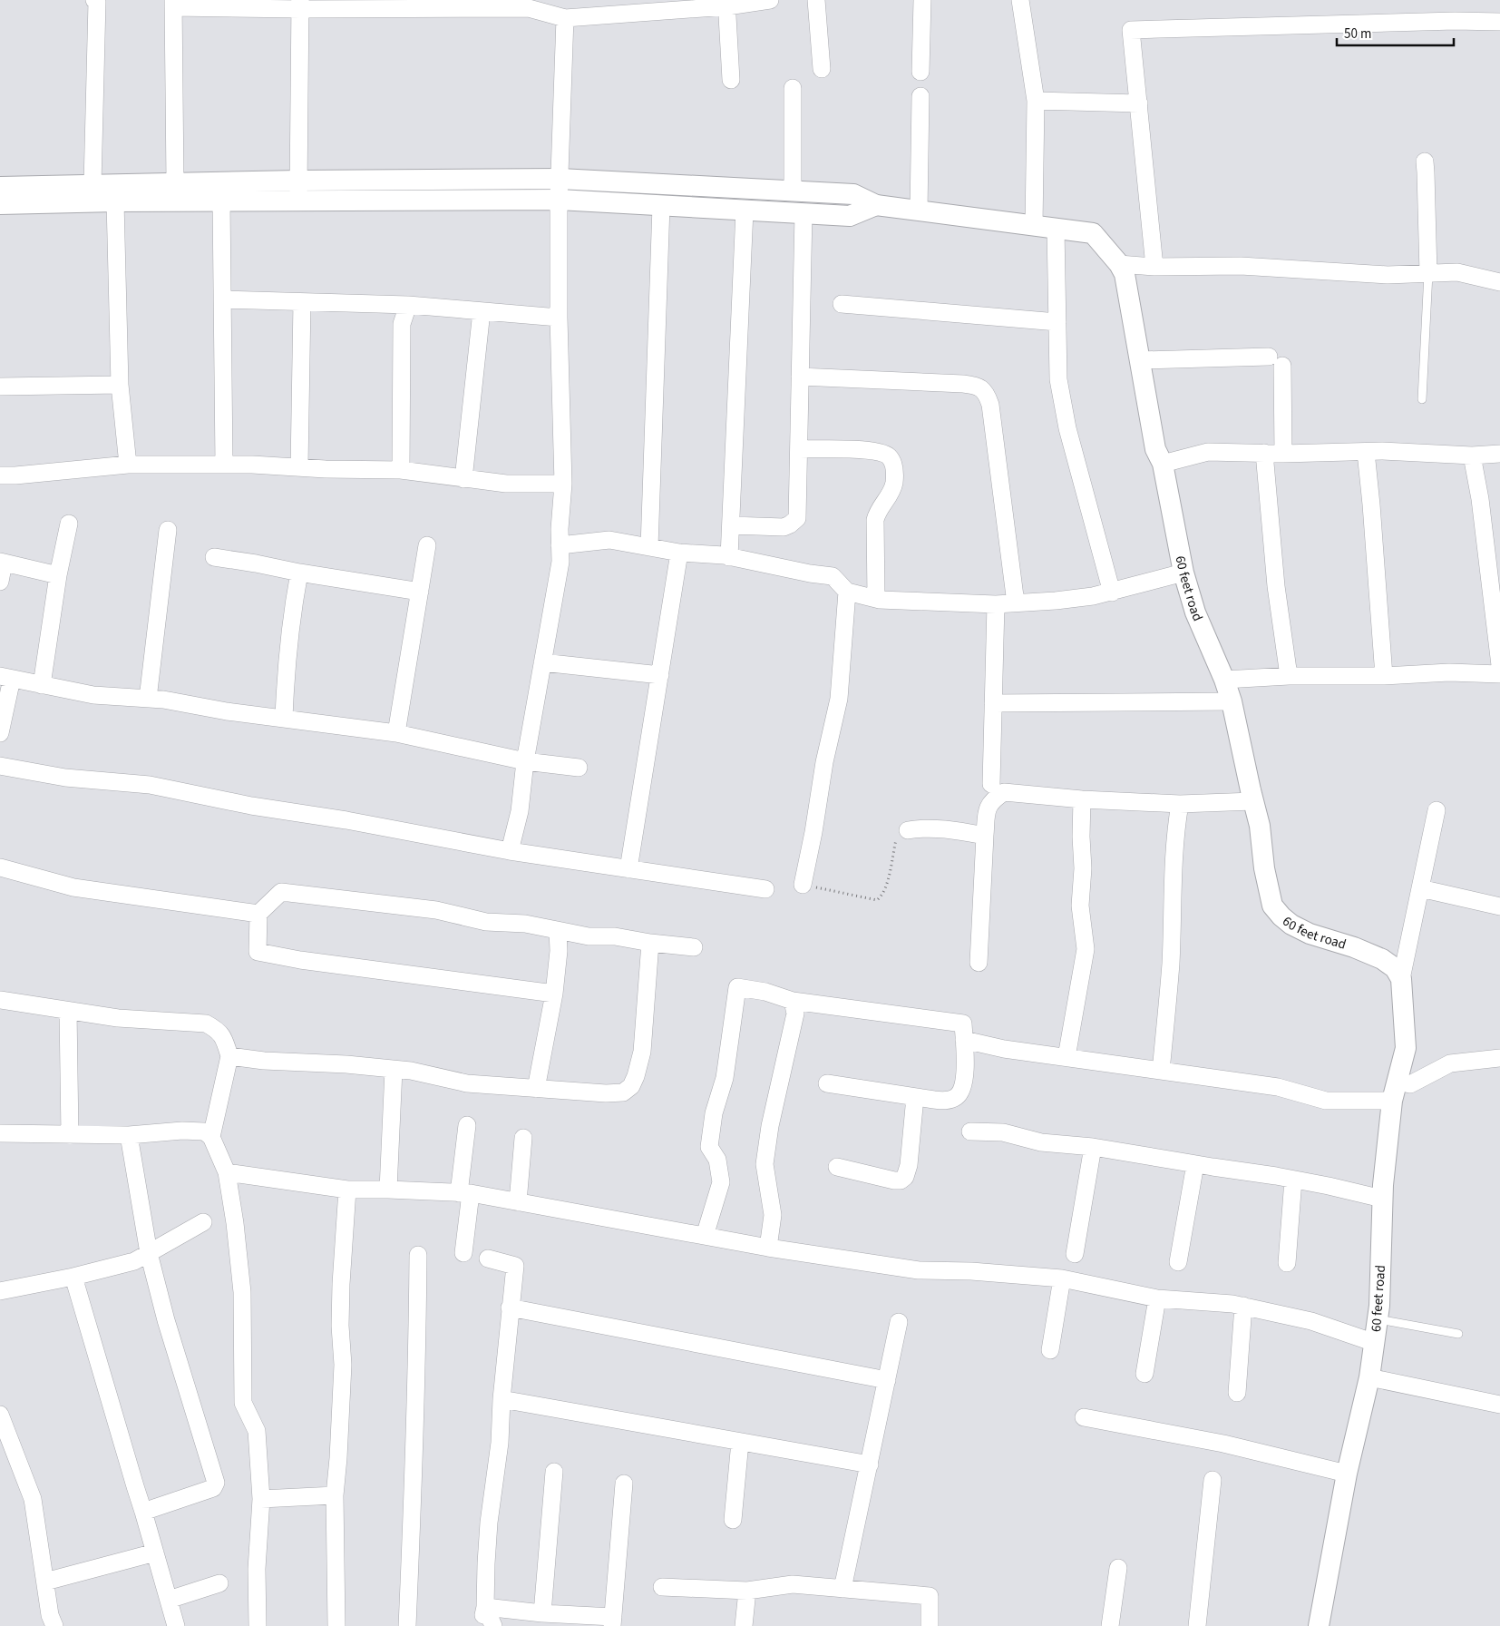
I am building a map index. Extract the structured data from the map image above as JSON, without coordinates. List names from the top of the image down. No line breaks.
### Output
{"streets":{"street":["60 feet road"]},"scale_bar":"50 m"}
